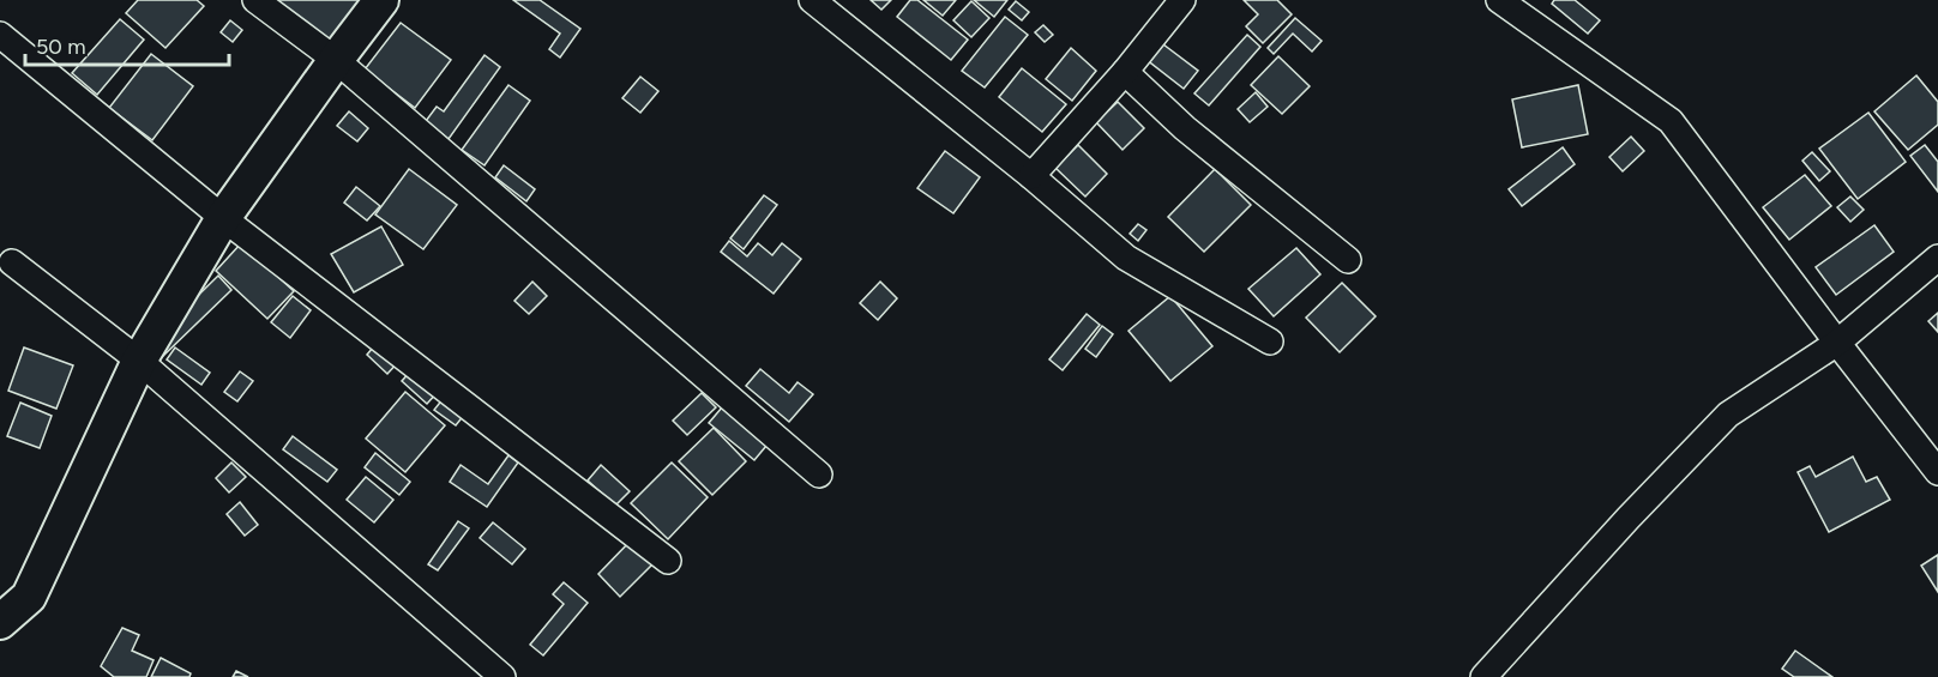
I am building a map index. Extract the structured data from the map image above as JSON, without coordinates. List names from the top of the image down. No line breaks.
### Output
{"scale_bar":"50 m"}
